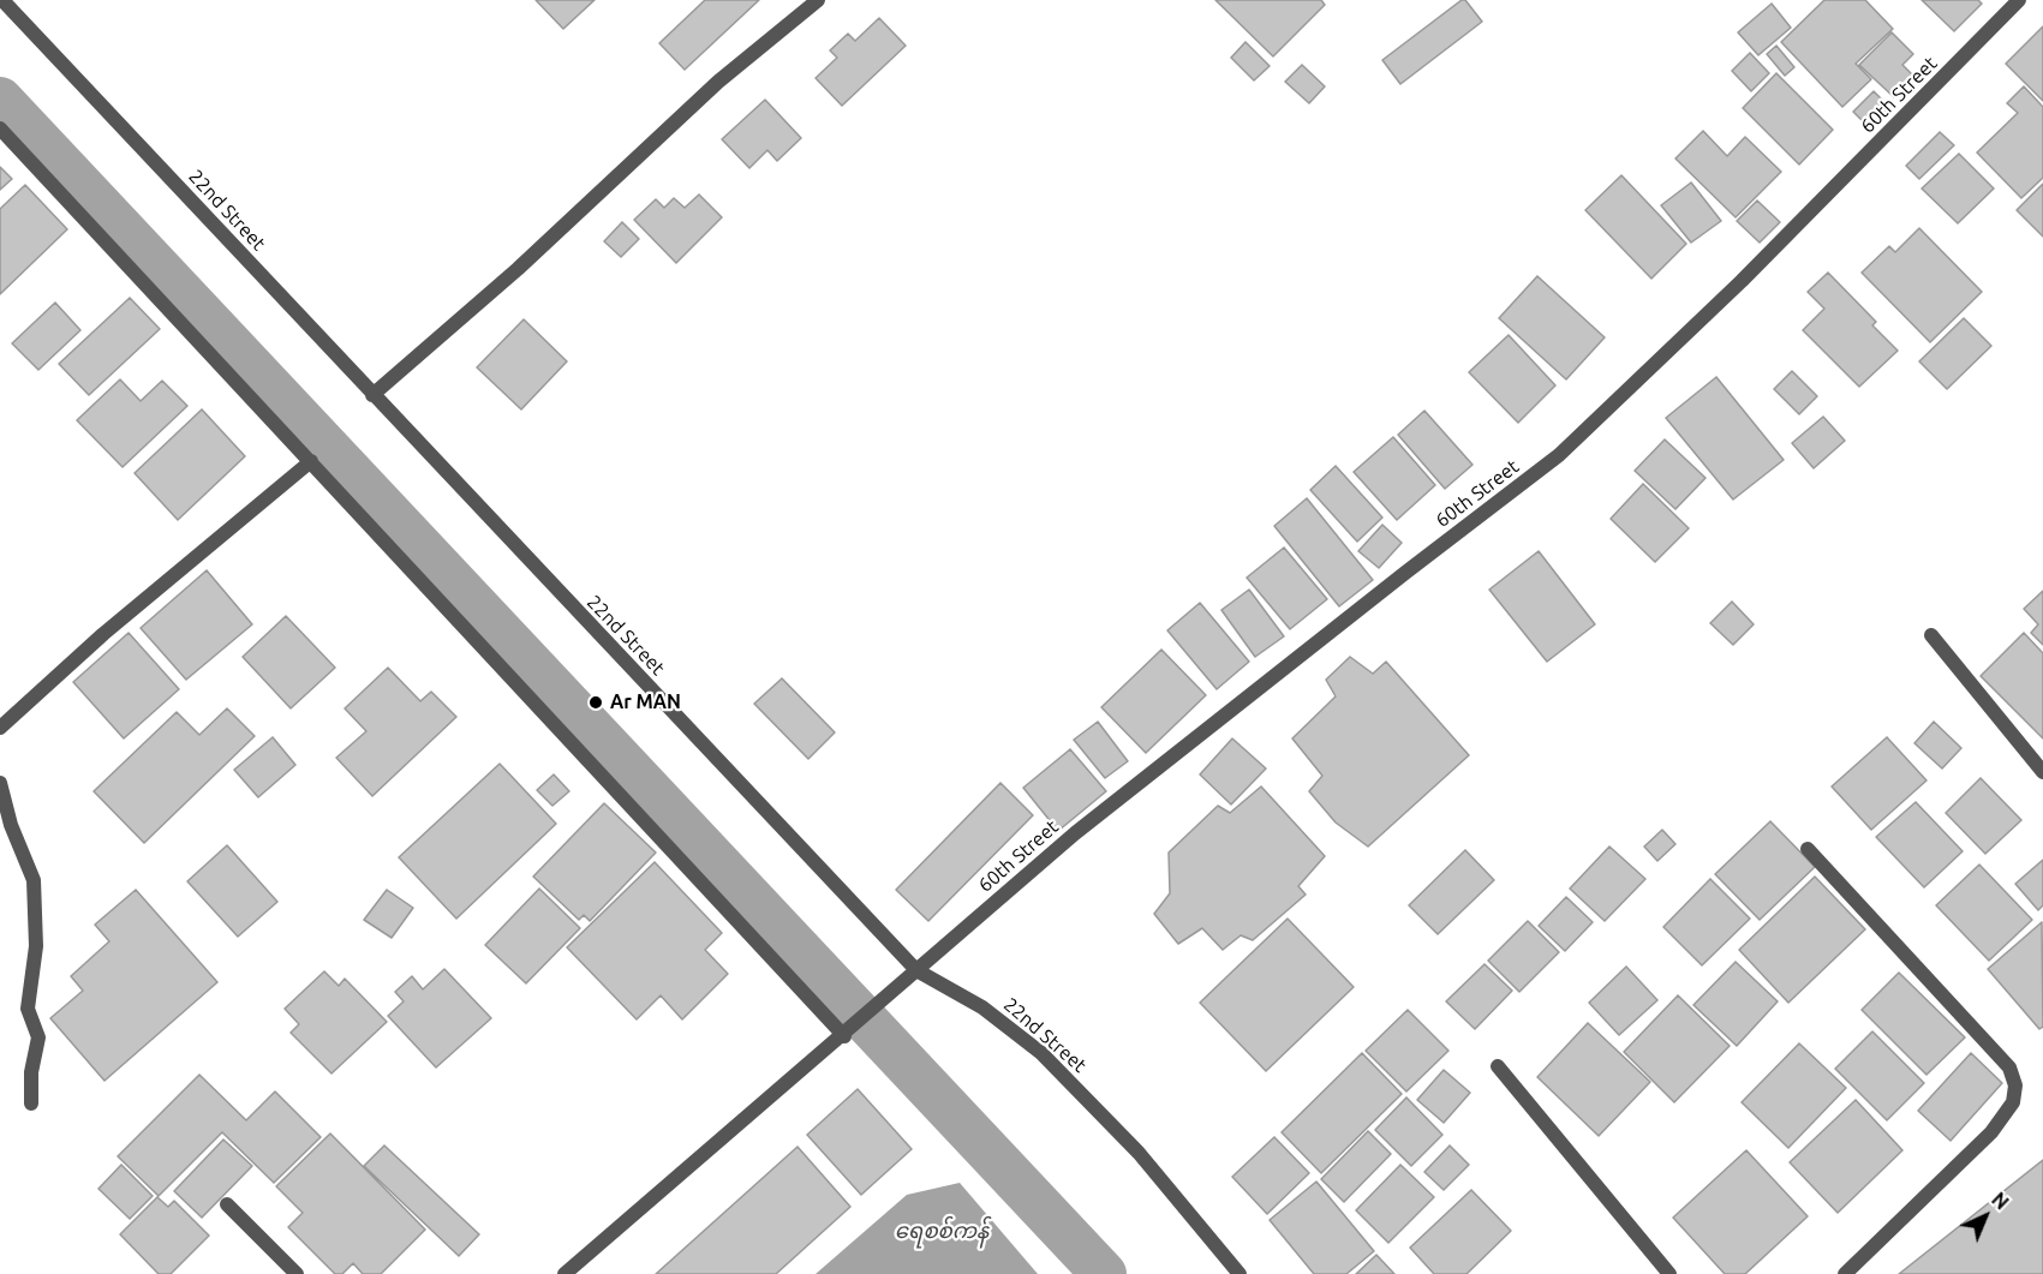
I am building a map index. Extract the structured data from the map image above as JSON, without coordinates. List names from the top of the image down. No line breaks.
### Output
{"streets":{"street":["60th Street","22nd Street"]},"crossings":[["60th Street","22nd Street"]],"water":["ရေစစ်ကန်"],"places":["Ar MAN"],"north":"top right"}
